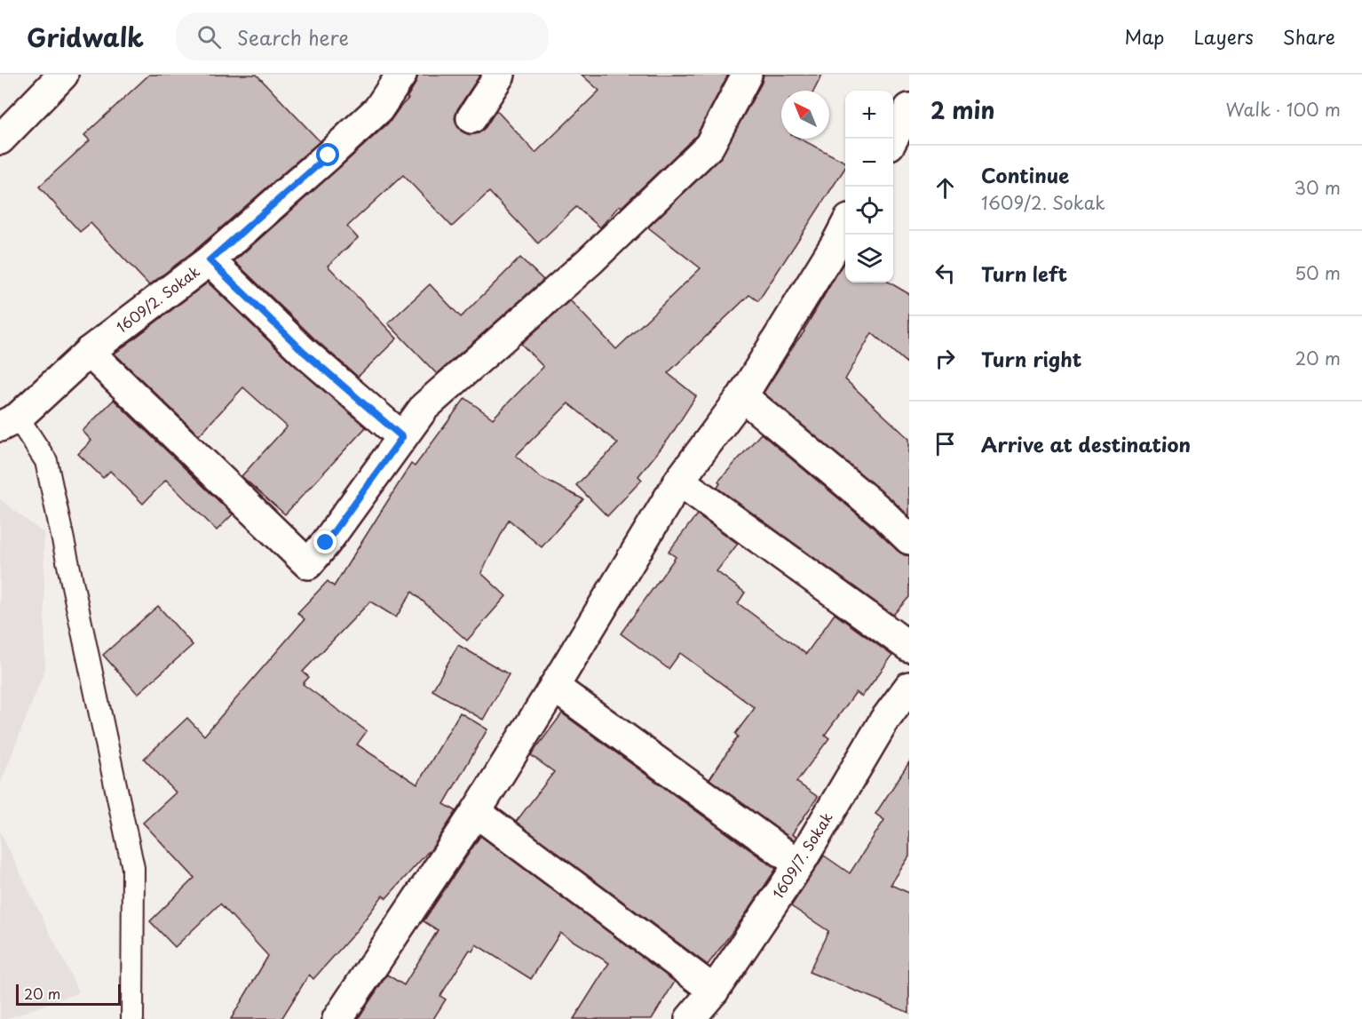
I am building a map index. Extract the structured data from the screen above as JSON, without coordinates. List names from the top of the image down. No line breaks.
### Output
{"streets":{"street":["1609/2. Sokak","1609/7. Sokak"]},"scale_bar":"20 m","north":"top left","page":{"header":"Gridwalk","search":"Search here","nav":["Map","Layers","Share"],"heading":["2 min","Walk · 100 m"],"map_buttons":["+","−"],"list":[["Continue","1609/2. Sokak","30 m"],["Turn left","50 m"],["Turn right","20 m"],"Arrive at destination"],"scale":"20 m"}}
